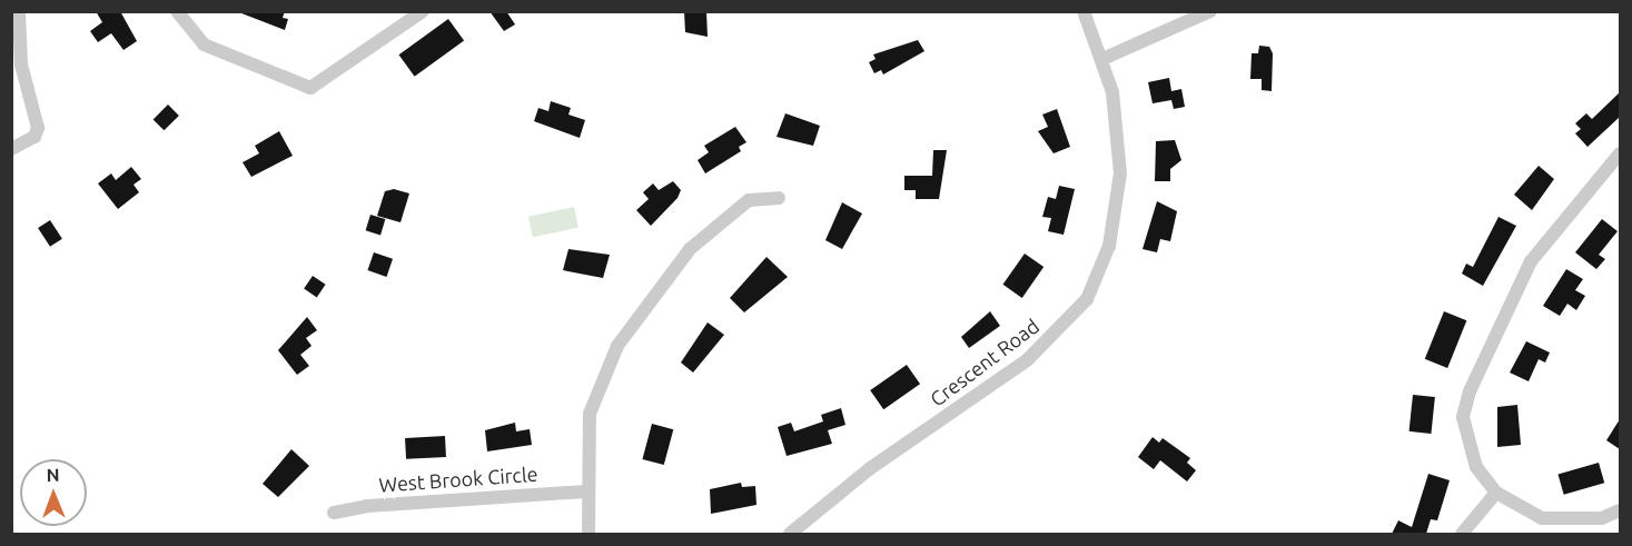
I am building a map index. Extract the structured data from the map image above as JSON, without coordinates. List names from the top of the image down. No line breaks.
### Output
{"streets":{"street":["Crescent Road","West Brook Circle"]},"north":"top"}
